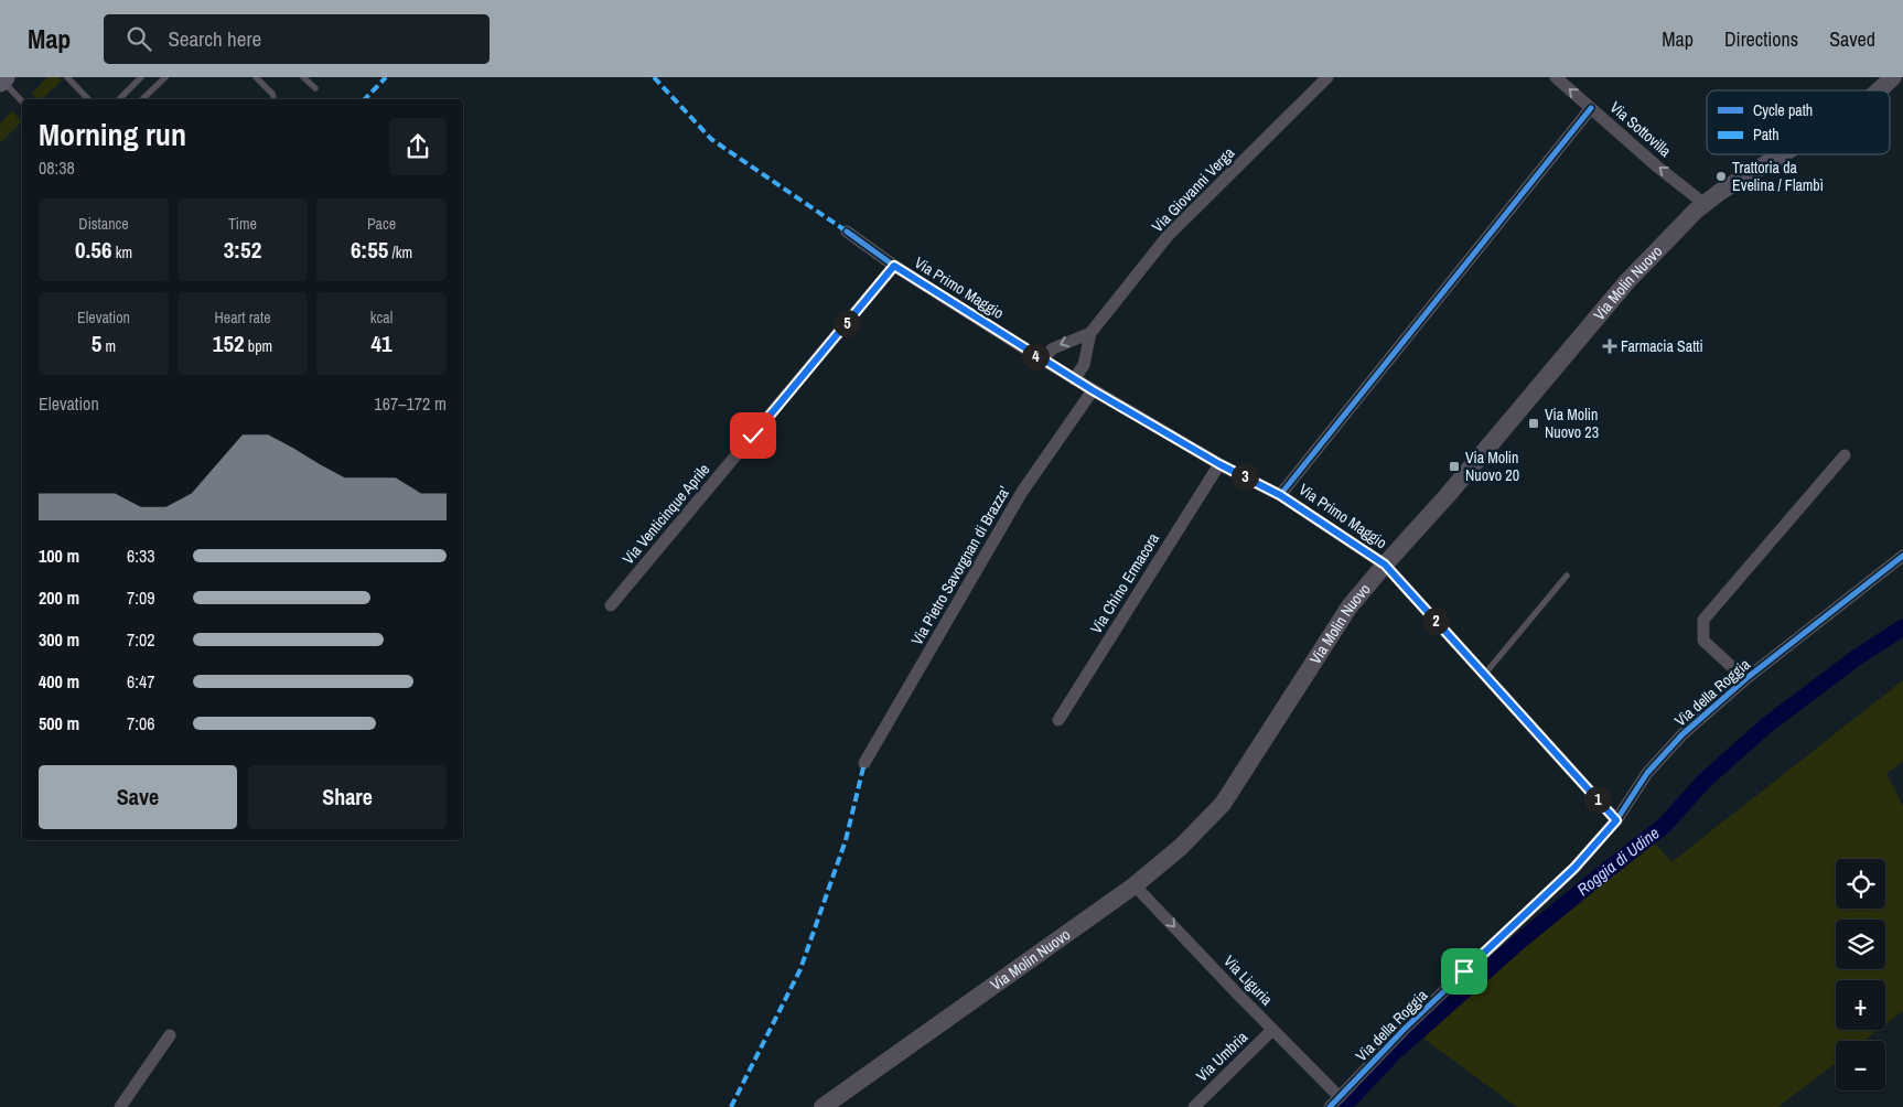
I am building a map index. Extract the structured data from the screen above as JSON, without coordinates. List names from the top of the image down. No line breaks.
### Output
{"streets":{"main road":["Via Molin Nuovo"],"street":["Via Sottovilla","Via Giovanni Verga","Via Primo Maggio","Via Venticinque Aprile","Via Pietro Savorgnan di Brazza'","Via Chino Ermacora","Via della Roggia","Via Liguria","Via Umbria"]},"crossings":[["Via Sottovilla","Via Molin Nuovo"],["Via Giovanni Verga","Via Primo Maggio"],["Via Molin Nuovo","Via Primo Maggio"],["Via Molin Nuovo","Via Liguria"],["Via Primo Maggio","Via Venticinque Aprile"],["Via Primo Maggio","Via Pietro Savorgnan di Brazza'"],["Via Primo Maggio","Via Chino Ermacora"],["Via Primo Maggio","Via della Roggia"],["Via della Roggia","Via Liguria"],["Via Liguria","Via Umbria"]],"one_way":["Via Sottovilla","Via Liguria"],"water":["Roggia di Udine"],"places":{"other":["Trattoria da Evelina / Flambì"],"health":["Farmacia Satti"],"transit":["Via Molin Nuovo 23","Via Molin Nuovo 20"]},"legend":["Cycle path","Path"],"page":{"header":"Map","search":"Search here","nav":["Map","Directions","Saved"],"heading":["Morning run","08:38"],"stats":[["Distance","0.56 km"],["Time","3:52"],["Pace","6:55 /km"],["Elevation","5 m"],["Heart rate","152 bpm"],["kcal","41"]],"pins":["5","4","3","2","1"],"chart":["Elevation","167–172 m"],"list":[{"name":"100 m","note":"6:33"},{"name":"200 m","note":"7:09"},{"name":"300 m","note":"7:02"},{"name":"400 m","note":"6:47"},{"name":"500 m","note":"7:06"}],"buttons":["Save","Share"],"map_buttons":["+","−"]}}
